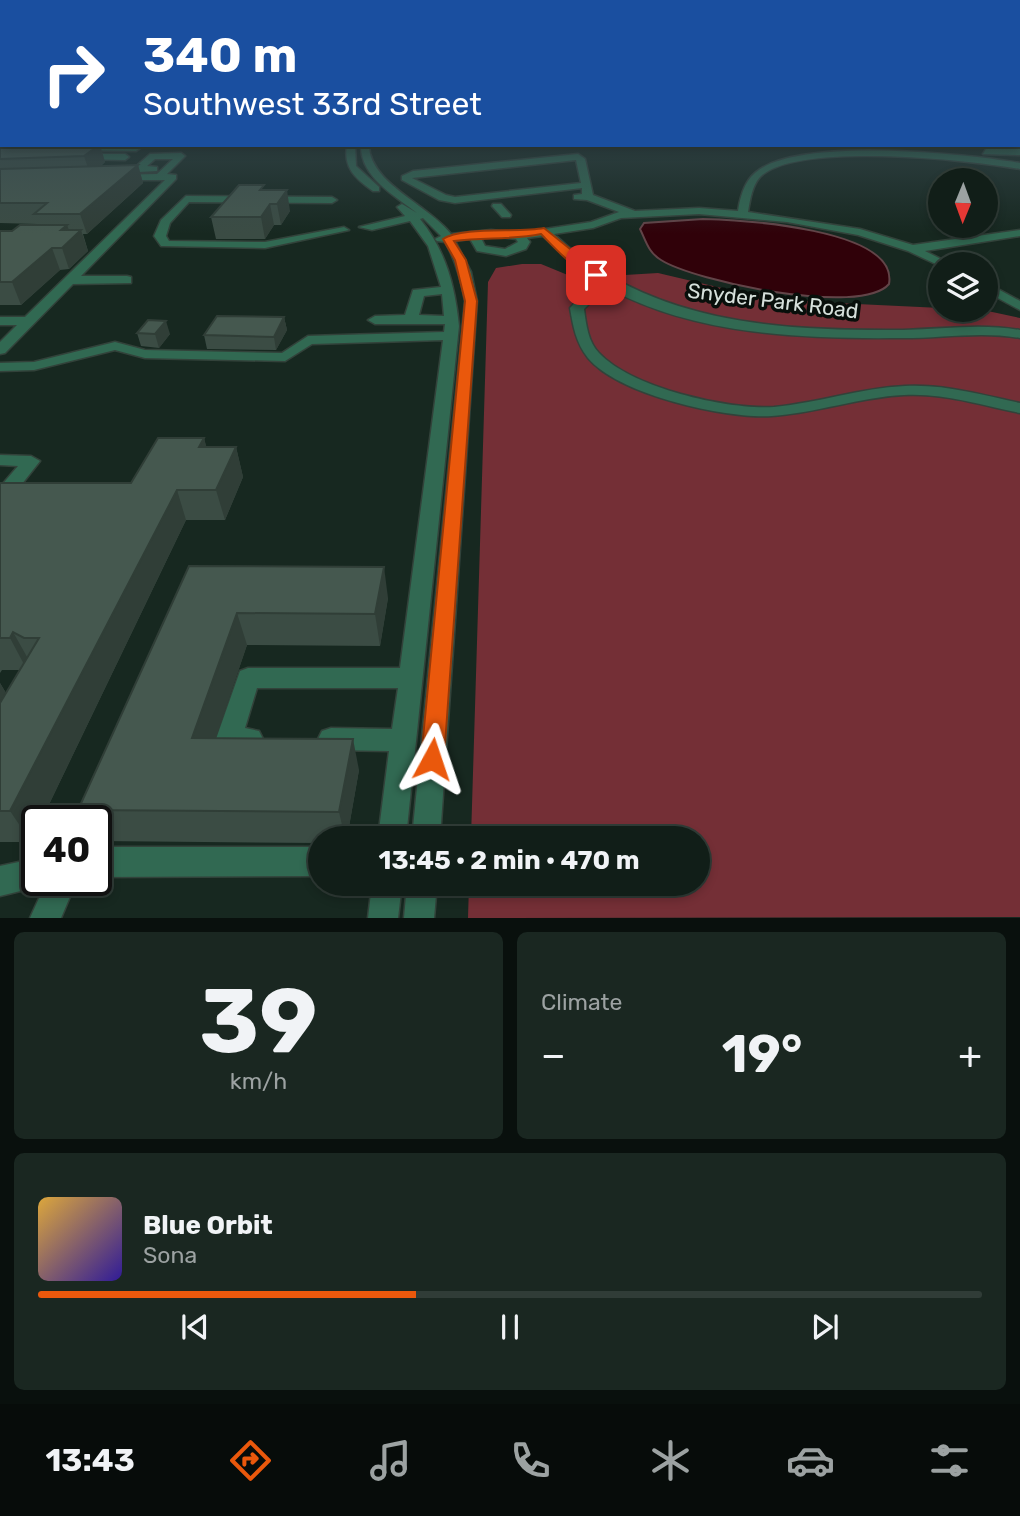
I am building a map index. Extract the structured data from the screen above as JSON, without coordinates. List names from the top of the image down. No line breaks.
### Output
{"streets":{"street":["Snyder Park Road"]},"north":"bottom","page":{"turn":["340 m","Southwest 33rd Street"],"limit":"40","trip":"13:45 · 2 min · 470 m","tile":[["39","km/h"],"Climate"],"heat":["−","19°","+"],"song":["Blue Orbit","Sona"],"tabs":"13:43"}}
